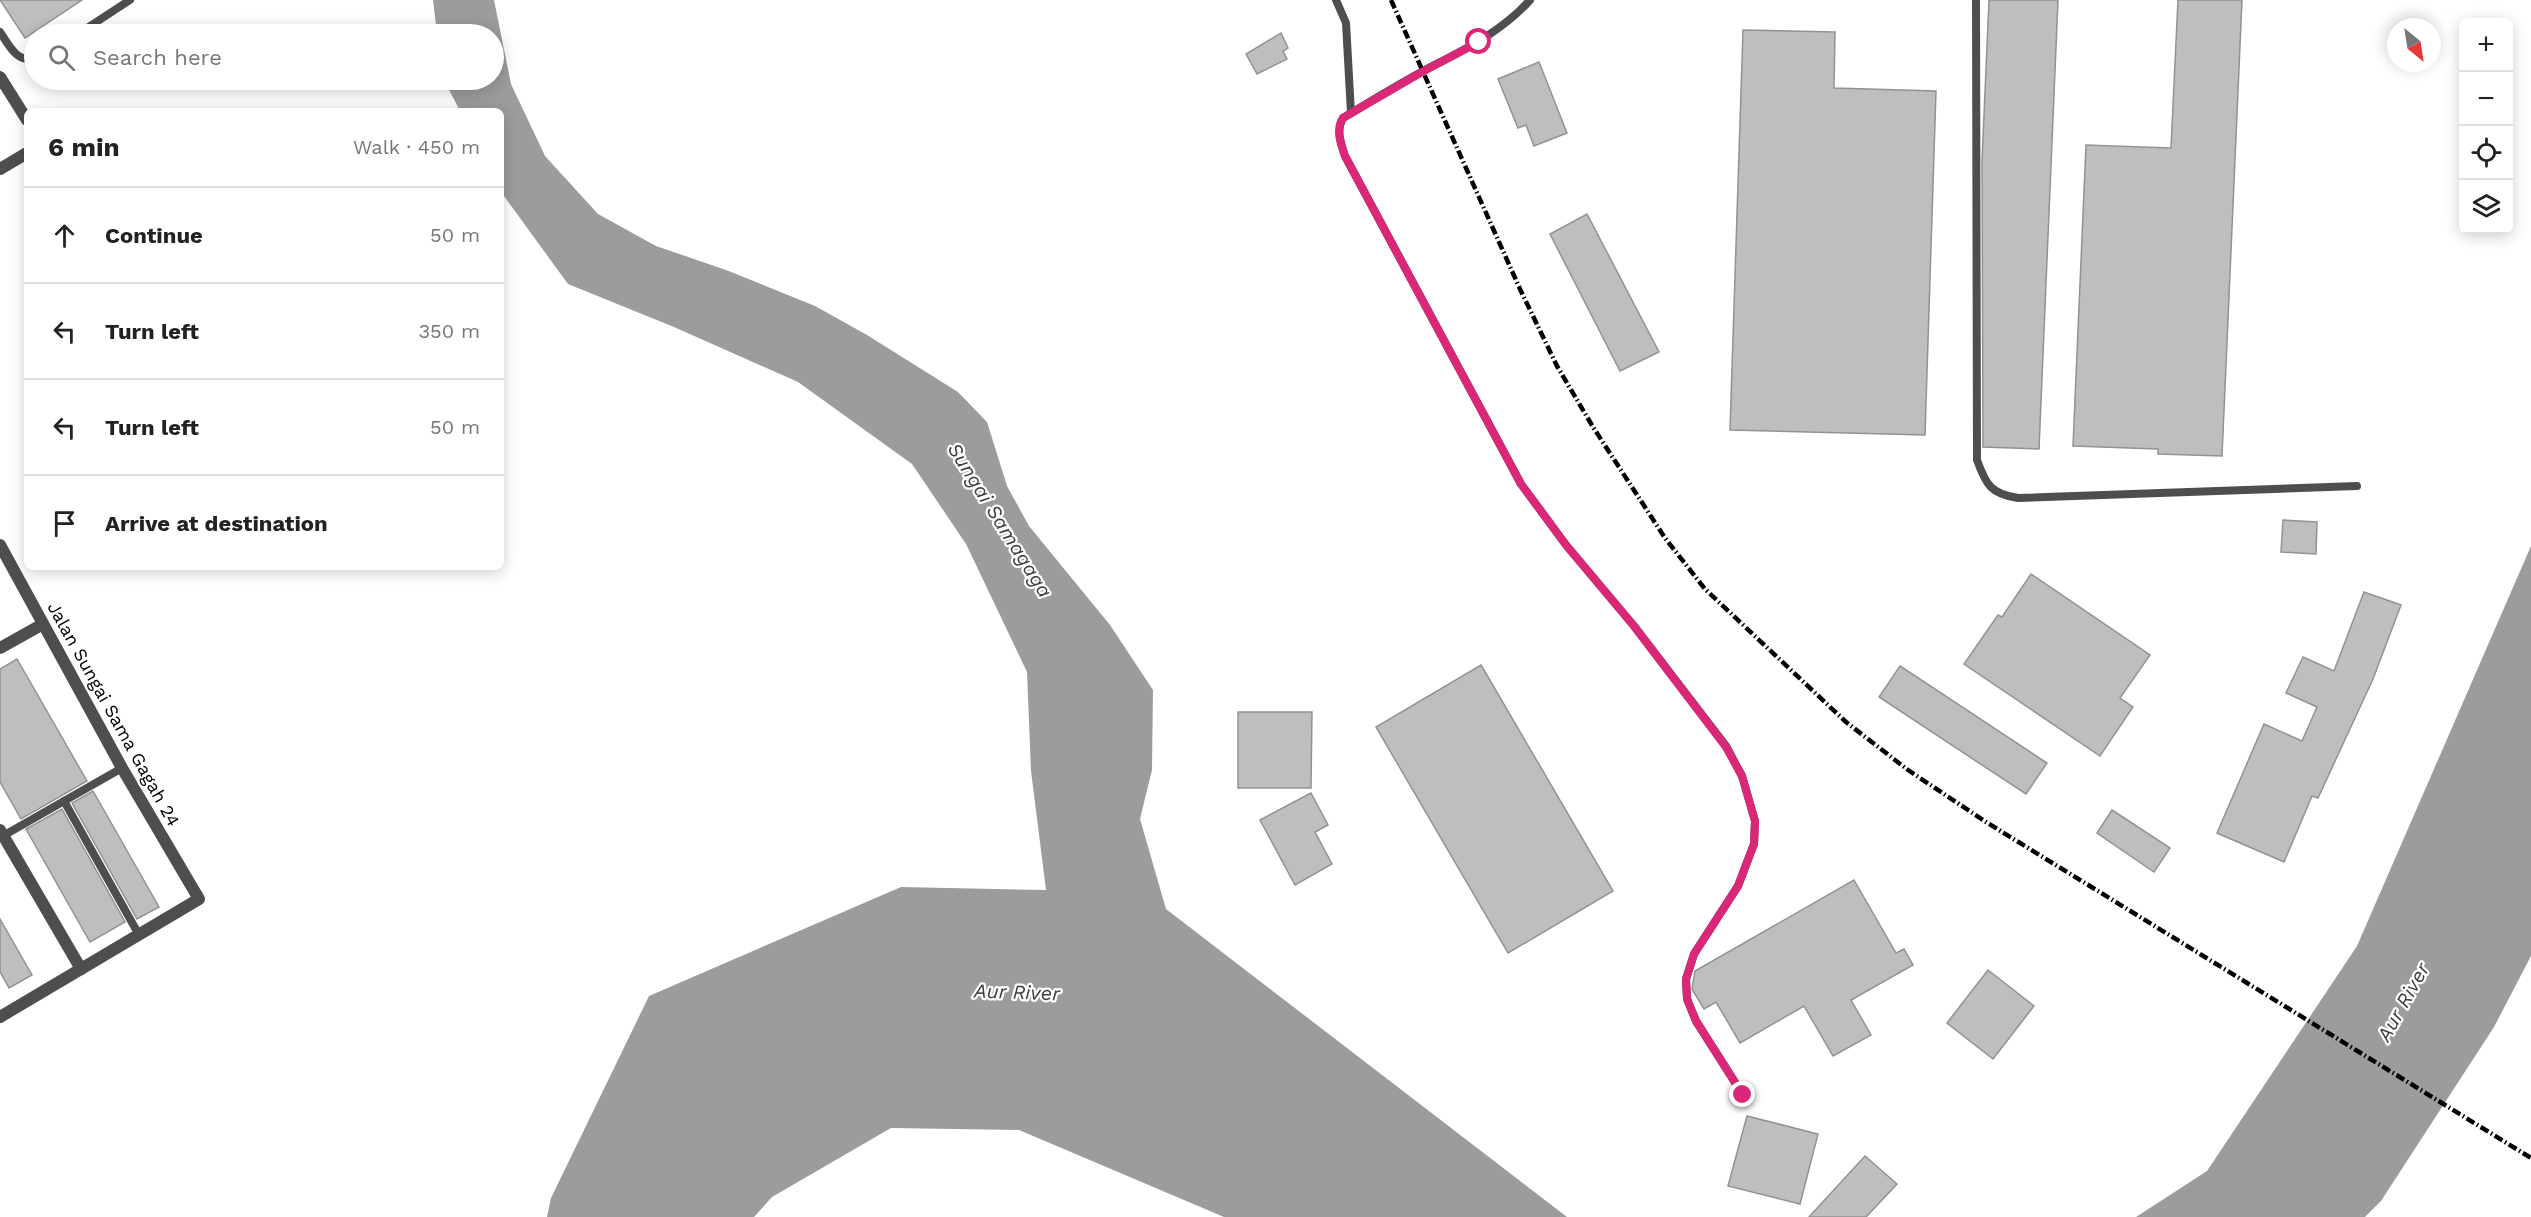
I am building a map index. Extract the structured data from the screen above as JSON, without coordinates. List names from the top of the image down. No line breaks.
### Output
{"streets":{"street":["Jalan Sungai Sama Gagah 24"]},"water":["Sungai Samagaga","Aur River"],"north":"bottom right","page":{"map_buttons":["+","−"],"search":"Search here","heading":["6 min","Walk · 450 m"],"list":[["Continue","50 m"],["Turn left","350 m"],["Turn left","50 m"],"Arrive at destination"]}}
